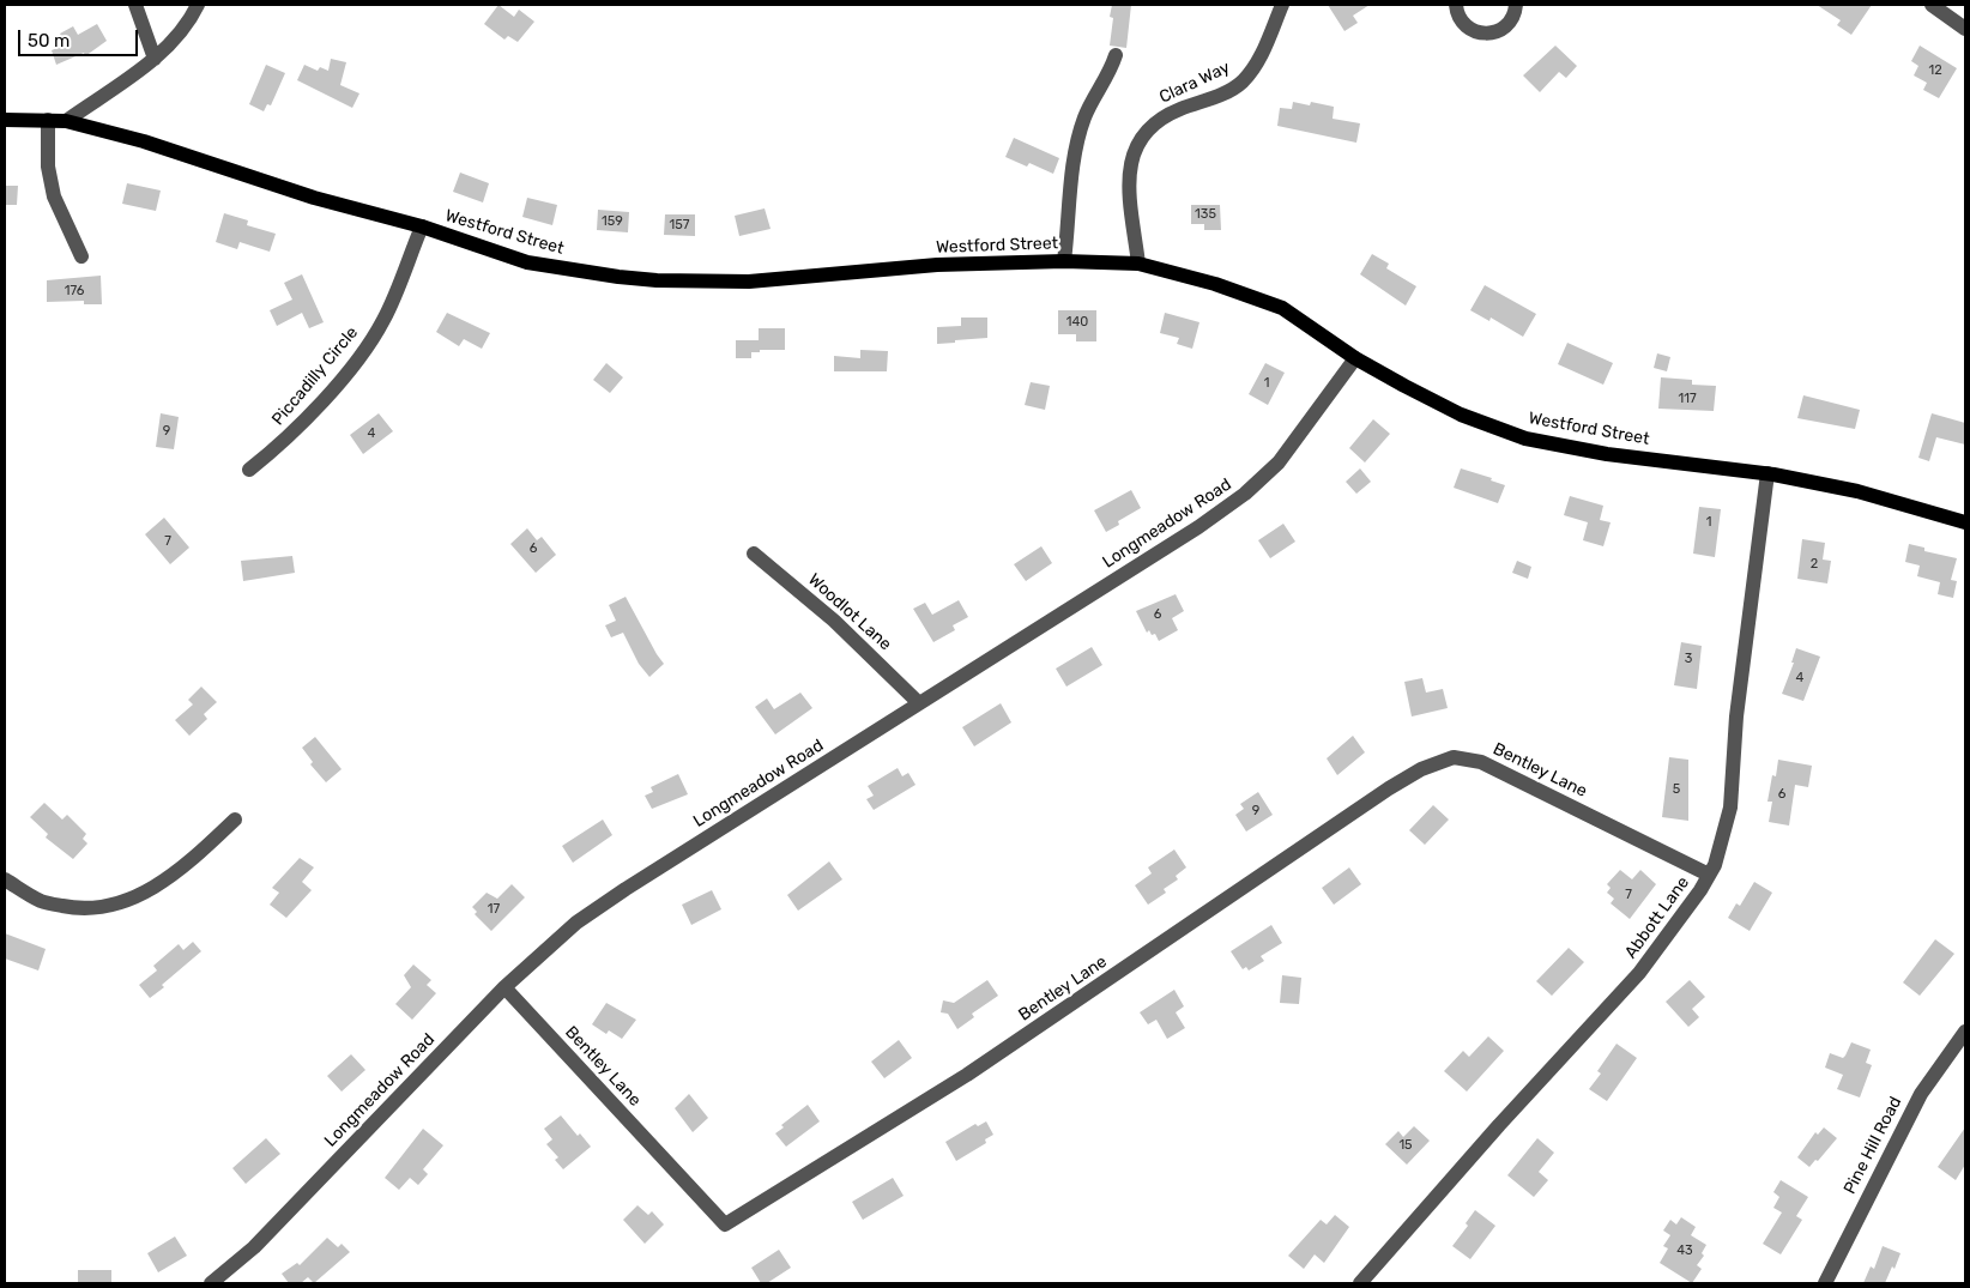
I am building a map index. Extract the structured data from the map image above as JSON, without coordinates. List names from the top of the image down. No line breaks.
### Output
{"streets":{"main road":["Westford Street"],"street":["Clara Way","Piccadilly Circle","Longmeadow Road","Woodlot Lane","Bentley Lane","Abbott Lane","Pine Hill Road"]},"crossings":[["Clara Way","Westford Street"],["Westford Street","Piccadilly Circle"],["Westford Street","Longmeadow Road"],["Westford Street","Abbott Lane"],["Longmeadow Road","Woodlot Lane"],["Longmeadow Road","Bentley Lane"],["Bentley Lane","Abbott Lane"]],"house_numbers":["12","135","159","157","176","140","1","117","9","4","1","7","6","2","6","3","4","5","6","9","7","17","15","43"],"scale_bar":"50 m"}
